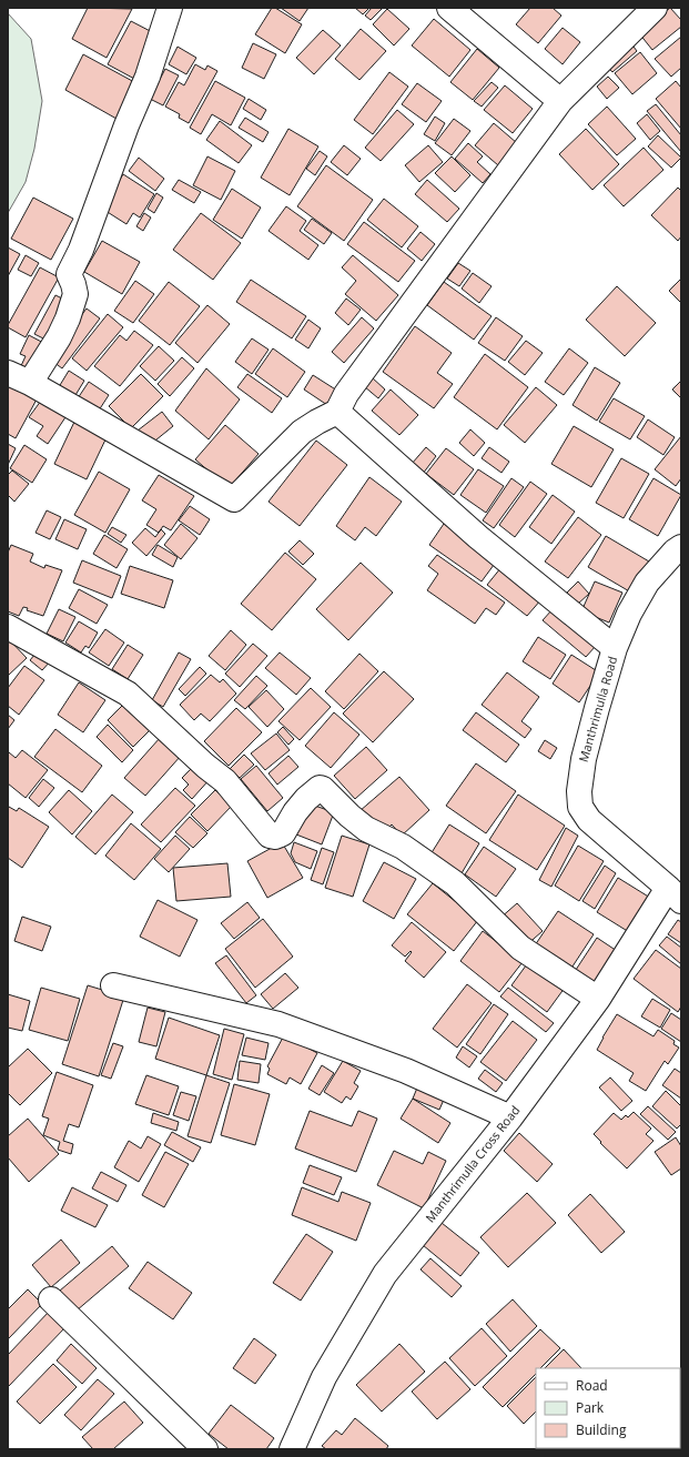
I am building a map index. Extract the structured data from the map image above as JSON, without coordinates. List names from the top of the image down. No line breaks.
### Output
{"streets":{"street":["Manthrimulla Road","Manthrimulla Cross Road"]},"crossings":[["Manthrimulla Road","Manthrimulla Cross Road"]],"legend":["Road","Park","Building"]}
